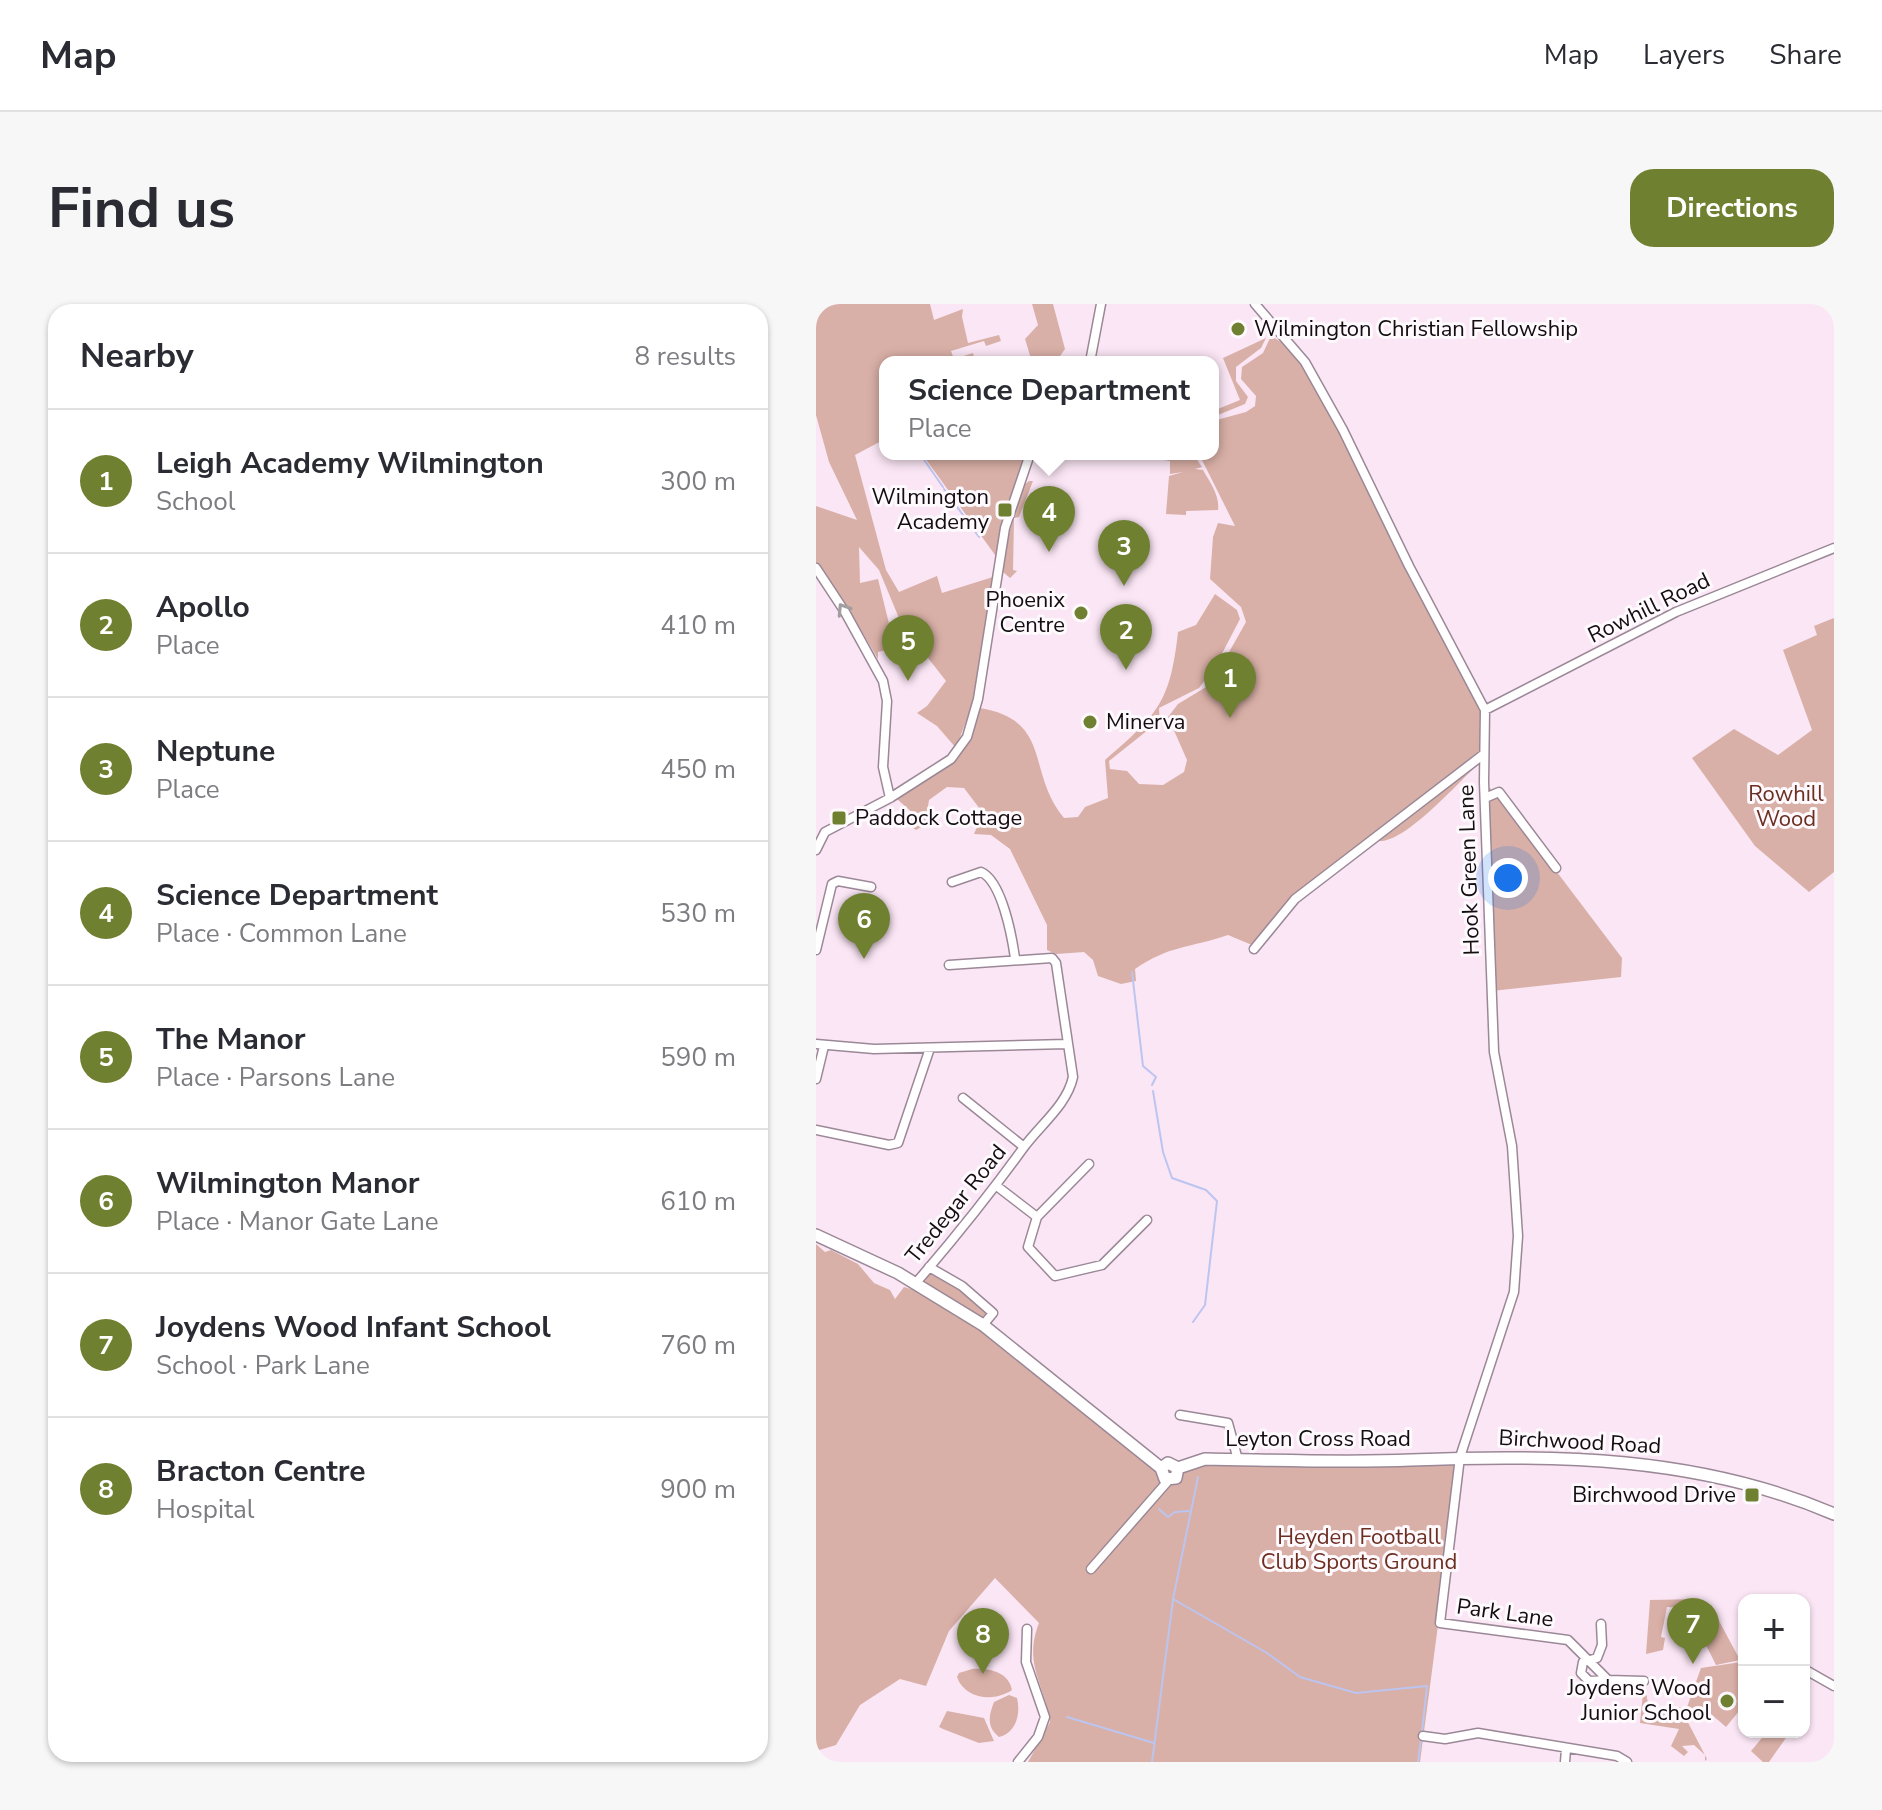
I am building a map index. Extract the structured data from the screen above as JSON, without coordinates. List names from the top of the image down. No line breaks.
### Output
{"streets":{"street":["Rowhill Road","Hook Green Lane","Tredegar Road","Leyton Cross Road","Birchwood Road","Park Lane"]},"crossings":[["Rowhill Road","Hook Green Lane"],["Hook Green Lane","Leyton Cross Road"],["Hook Green Lane","Birchwood Road"],["Hook Green Lane","Park Lane"],["Leyton Cross Road","Birchwood Road"]],"parks":["Rowhill Wood","Heyden Football Club Sports Ground"],"places":{"other":["Wilmington Christian Fellowship","Phoenix Centre","Minerva","Joydens Wood Junior School"],"transit":["Wilmington Academy","Paddock Cottage","Birchwood Drive"]},"page":{"header":"Map","nav":["Map","Layers","Share"],"buttons":"Directions","title":"Find us","heading":["Nearby","8 results"],"popup":["Science Department","Place"],"list":[{"mark":"1","name":"Leigh Academy Wilmington","note":"School","value":"300 m"},{"mark":"2","name":"Apollo","note":"Place","value":"410 m"},{"mark":"3","name":"Neptune","note":"Place","value":"450 m"},{"mark":"4","name":"Science Department","note":"Place · Common Lane","value":"530 m"},{"mark":"5","name":"The Manor","note":"Place · Parsons Lane","value":"590 m"},{"mark":"6","name":"Wilmington Manor","note":"Place · Manor Gate Lane","value":"610 m"},{"mark":"7","name":"Joydens Wood Infant School","note":"School · Park Lane","value":"760 m"},{"mark":"8","name":"Bracton Centre","note":"Hospital","value":"900 m"}],"pins":["4","3","2","5","1","6","7","8"],"map_buttons":["+","−"]}}
